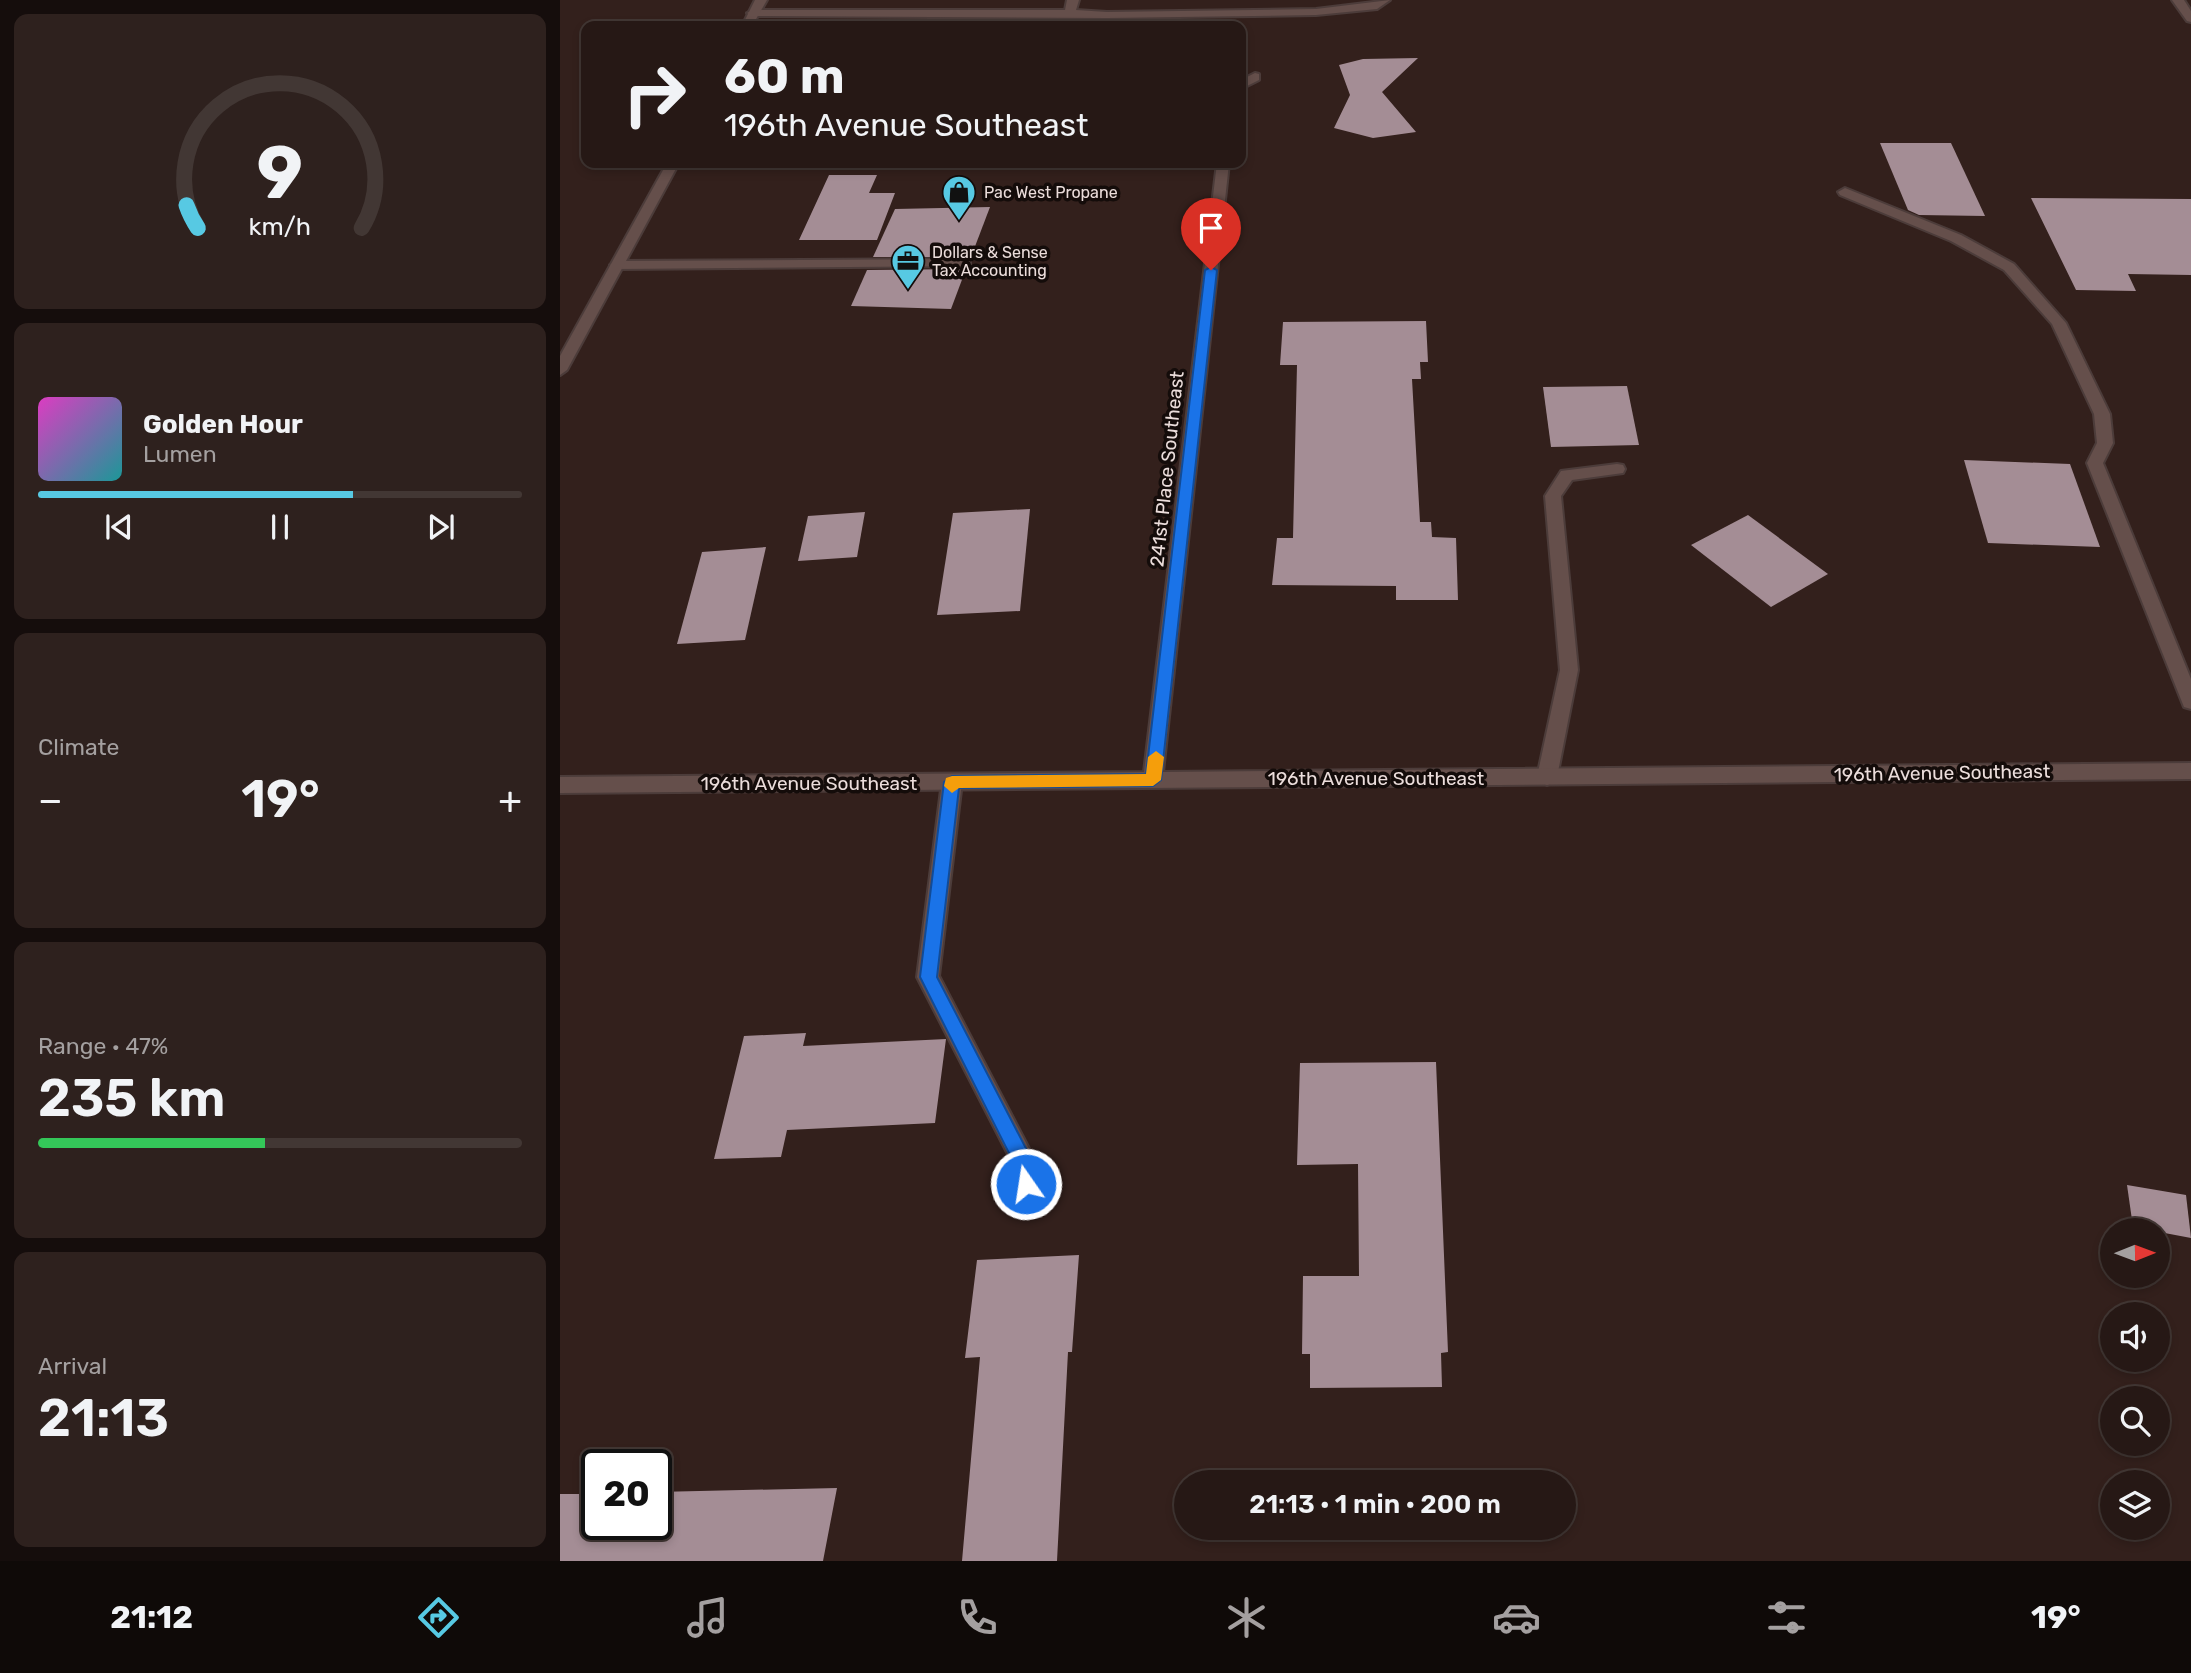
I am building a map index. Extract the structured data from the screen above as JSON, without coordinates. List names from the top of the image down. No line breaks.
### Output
{"streets":{"street":["241st Place Southeast","196th Avenue Southeast"]},"crossings":[["241st Place Southeast","196th Avenue Southeast"]],"places":{"shop":["Pac West Propane"],"office":["Dollars & Sense Tax Accounting"]},"north":"right","page":{"turn":["60 m","196th Avenue Southeast"],"song":["Golden Hour","Lumen"],"tile":["Climate",["Range · 47%","235 km"],["Arrival","21:13"]],"heat":["−","19°","+"],"limit":"20","trip":"21:13 · 1 min · 200 m","tabs":["21:12","19°"],"gauge":["9","km/h"]}}
